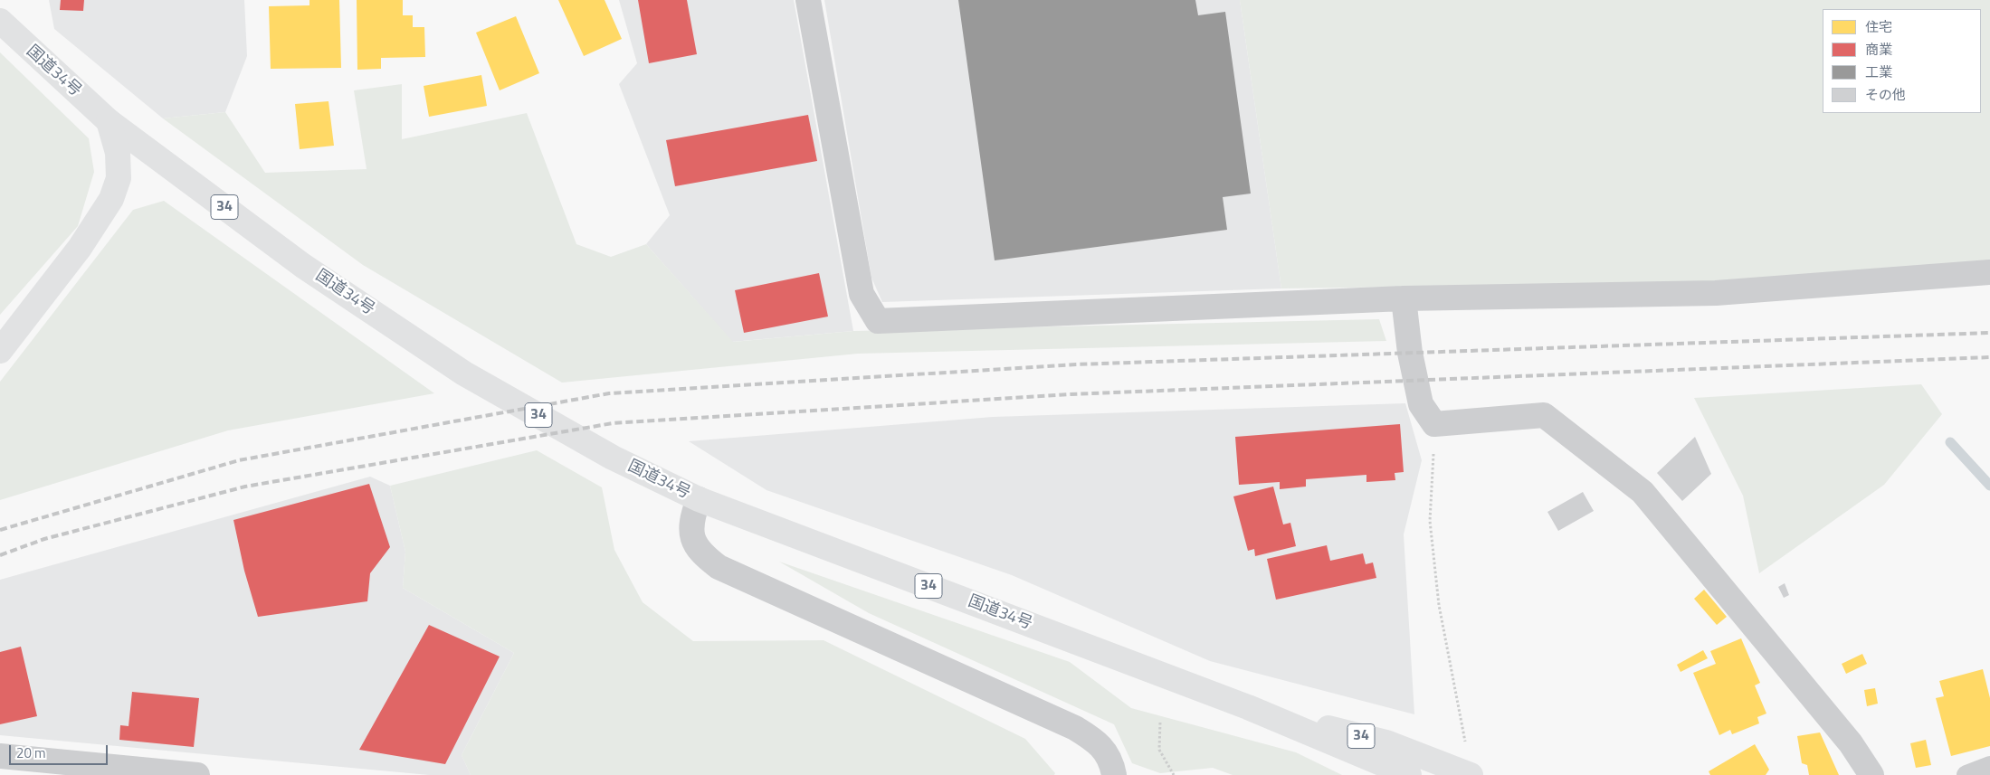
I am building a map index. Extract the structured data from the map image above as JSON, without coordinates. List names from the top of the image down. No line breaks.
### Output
{"streets":{"highway":["国道34号","34"]},"crossings":[["国道34号","34"]],"legend":["住宅","商業","工業","その他"],"scale_bar":"20 m"}
